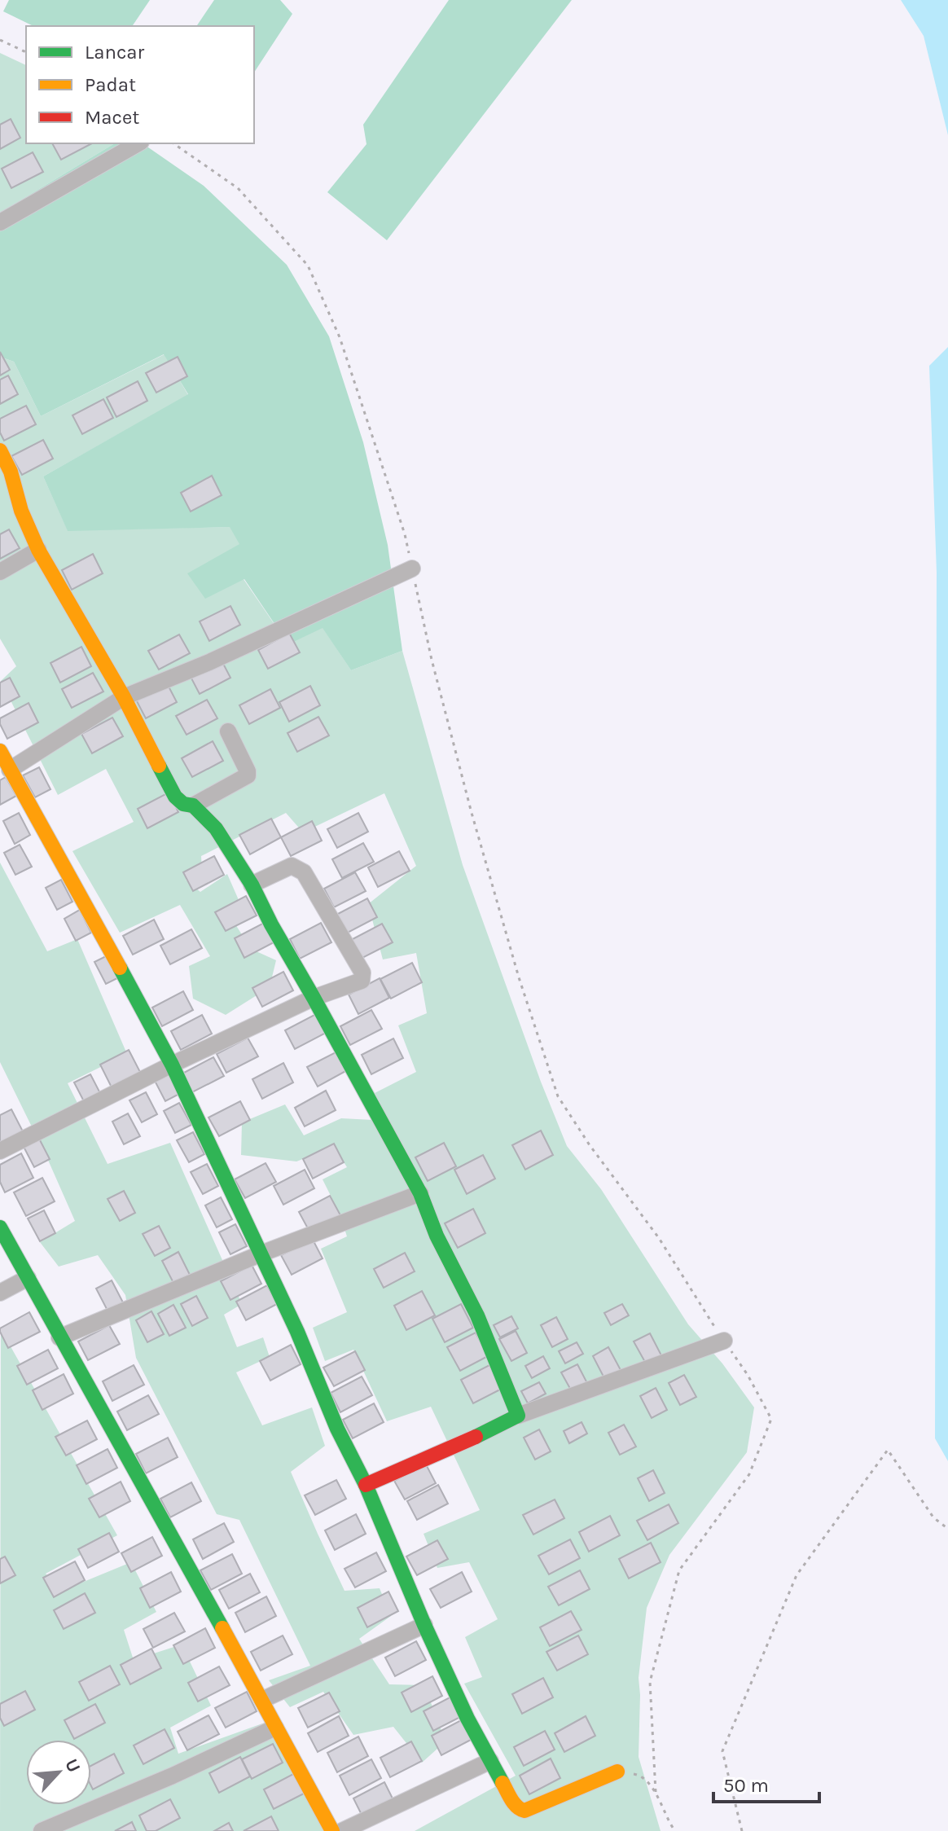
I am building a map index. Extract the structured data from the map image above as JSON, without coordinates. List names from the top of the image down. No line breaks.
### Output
{"legend":["Lancar","Padat","Macet"],"scale_bar":"50 m","north":"top right"}
